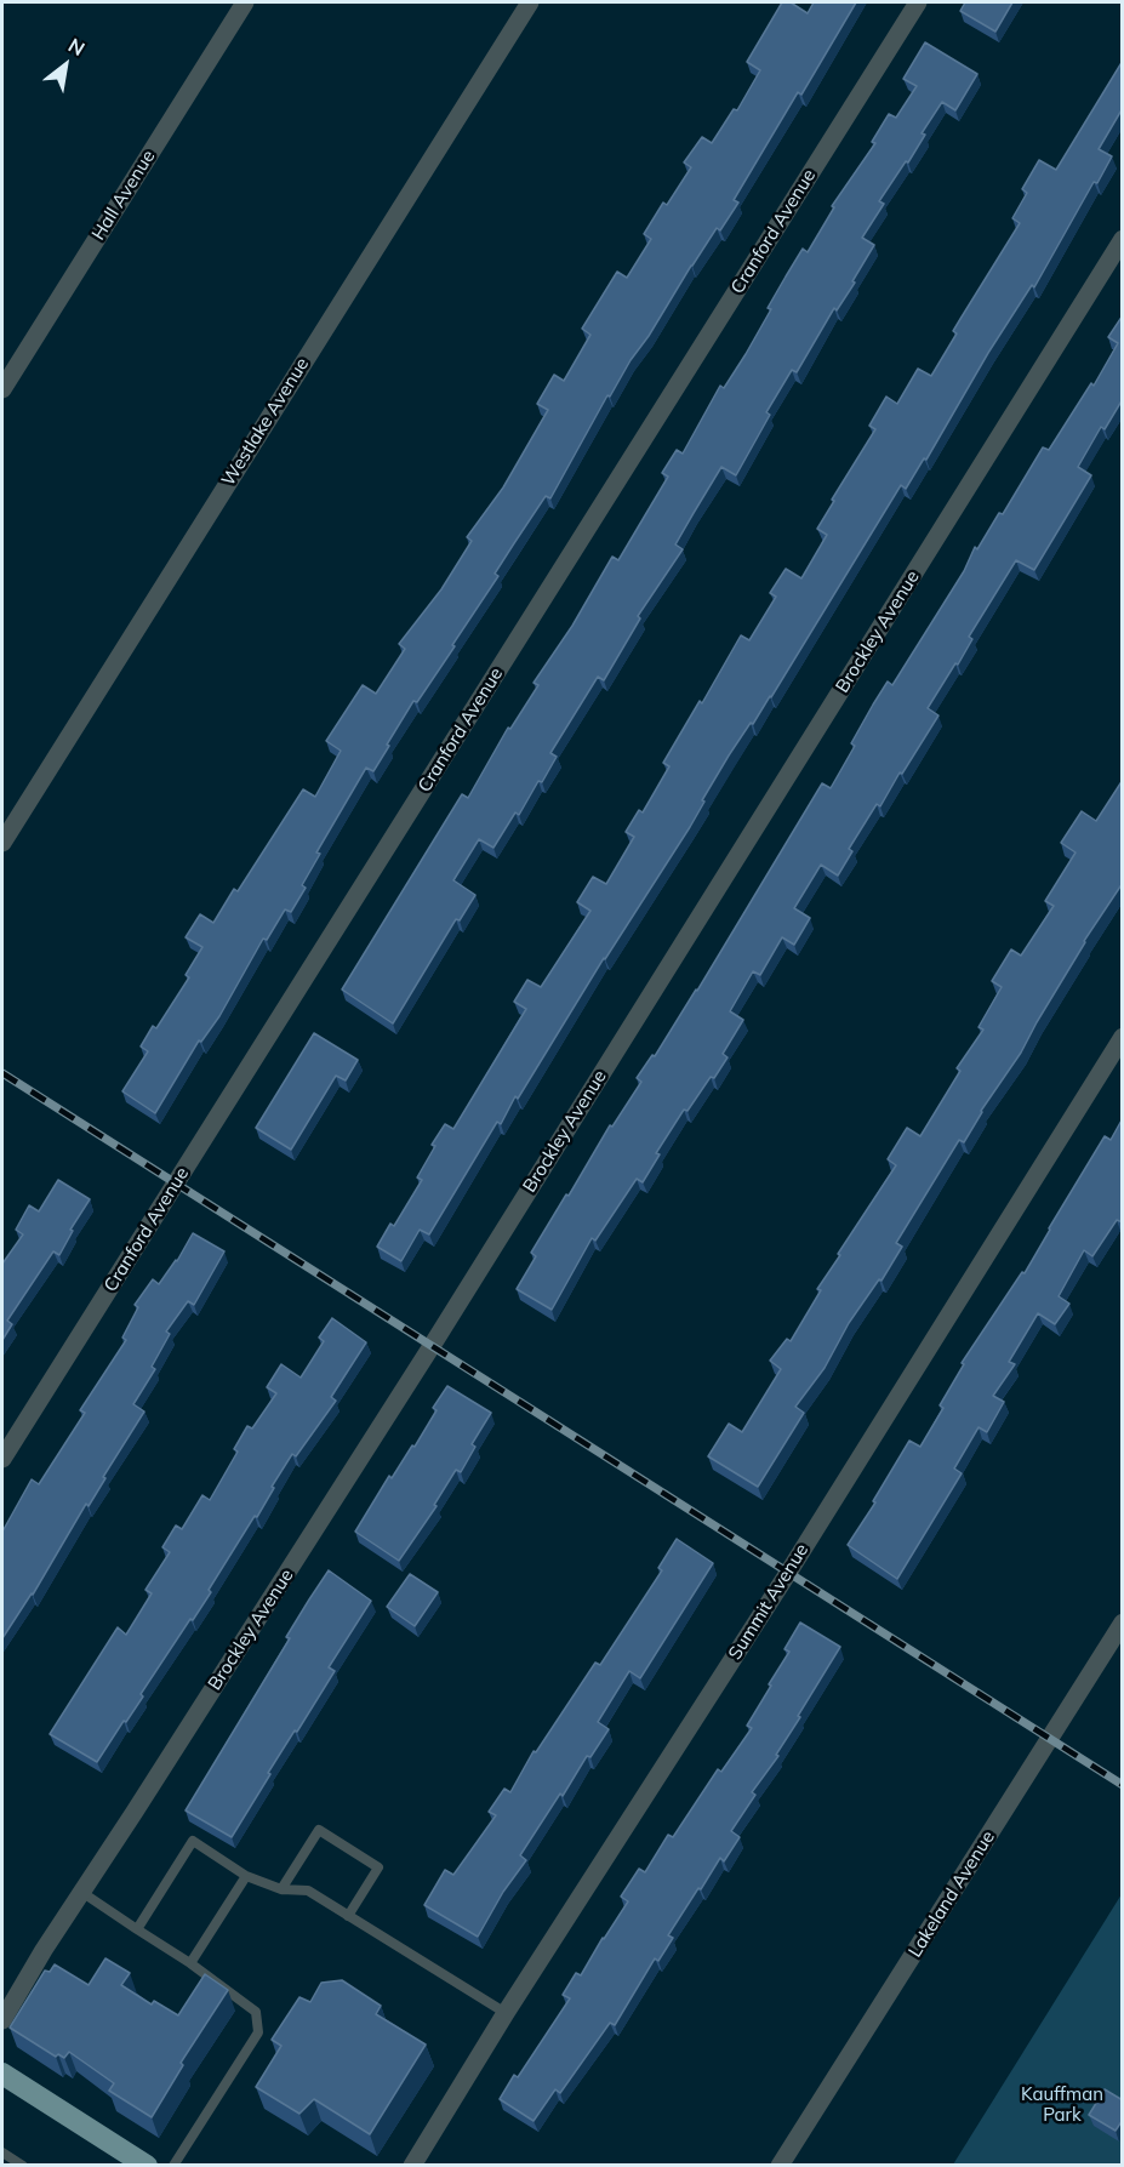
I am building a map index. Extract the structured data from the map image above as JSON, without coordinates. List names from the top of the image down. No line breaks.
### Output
{"streets":{"street":["Hall Avenue","Cranford Avenue","Westlake Avenue","Brockley Avenue","Summit Avenue","Lakeland Avenue"]},"parks":["Kauffman Park"],"north":"top right"}
